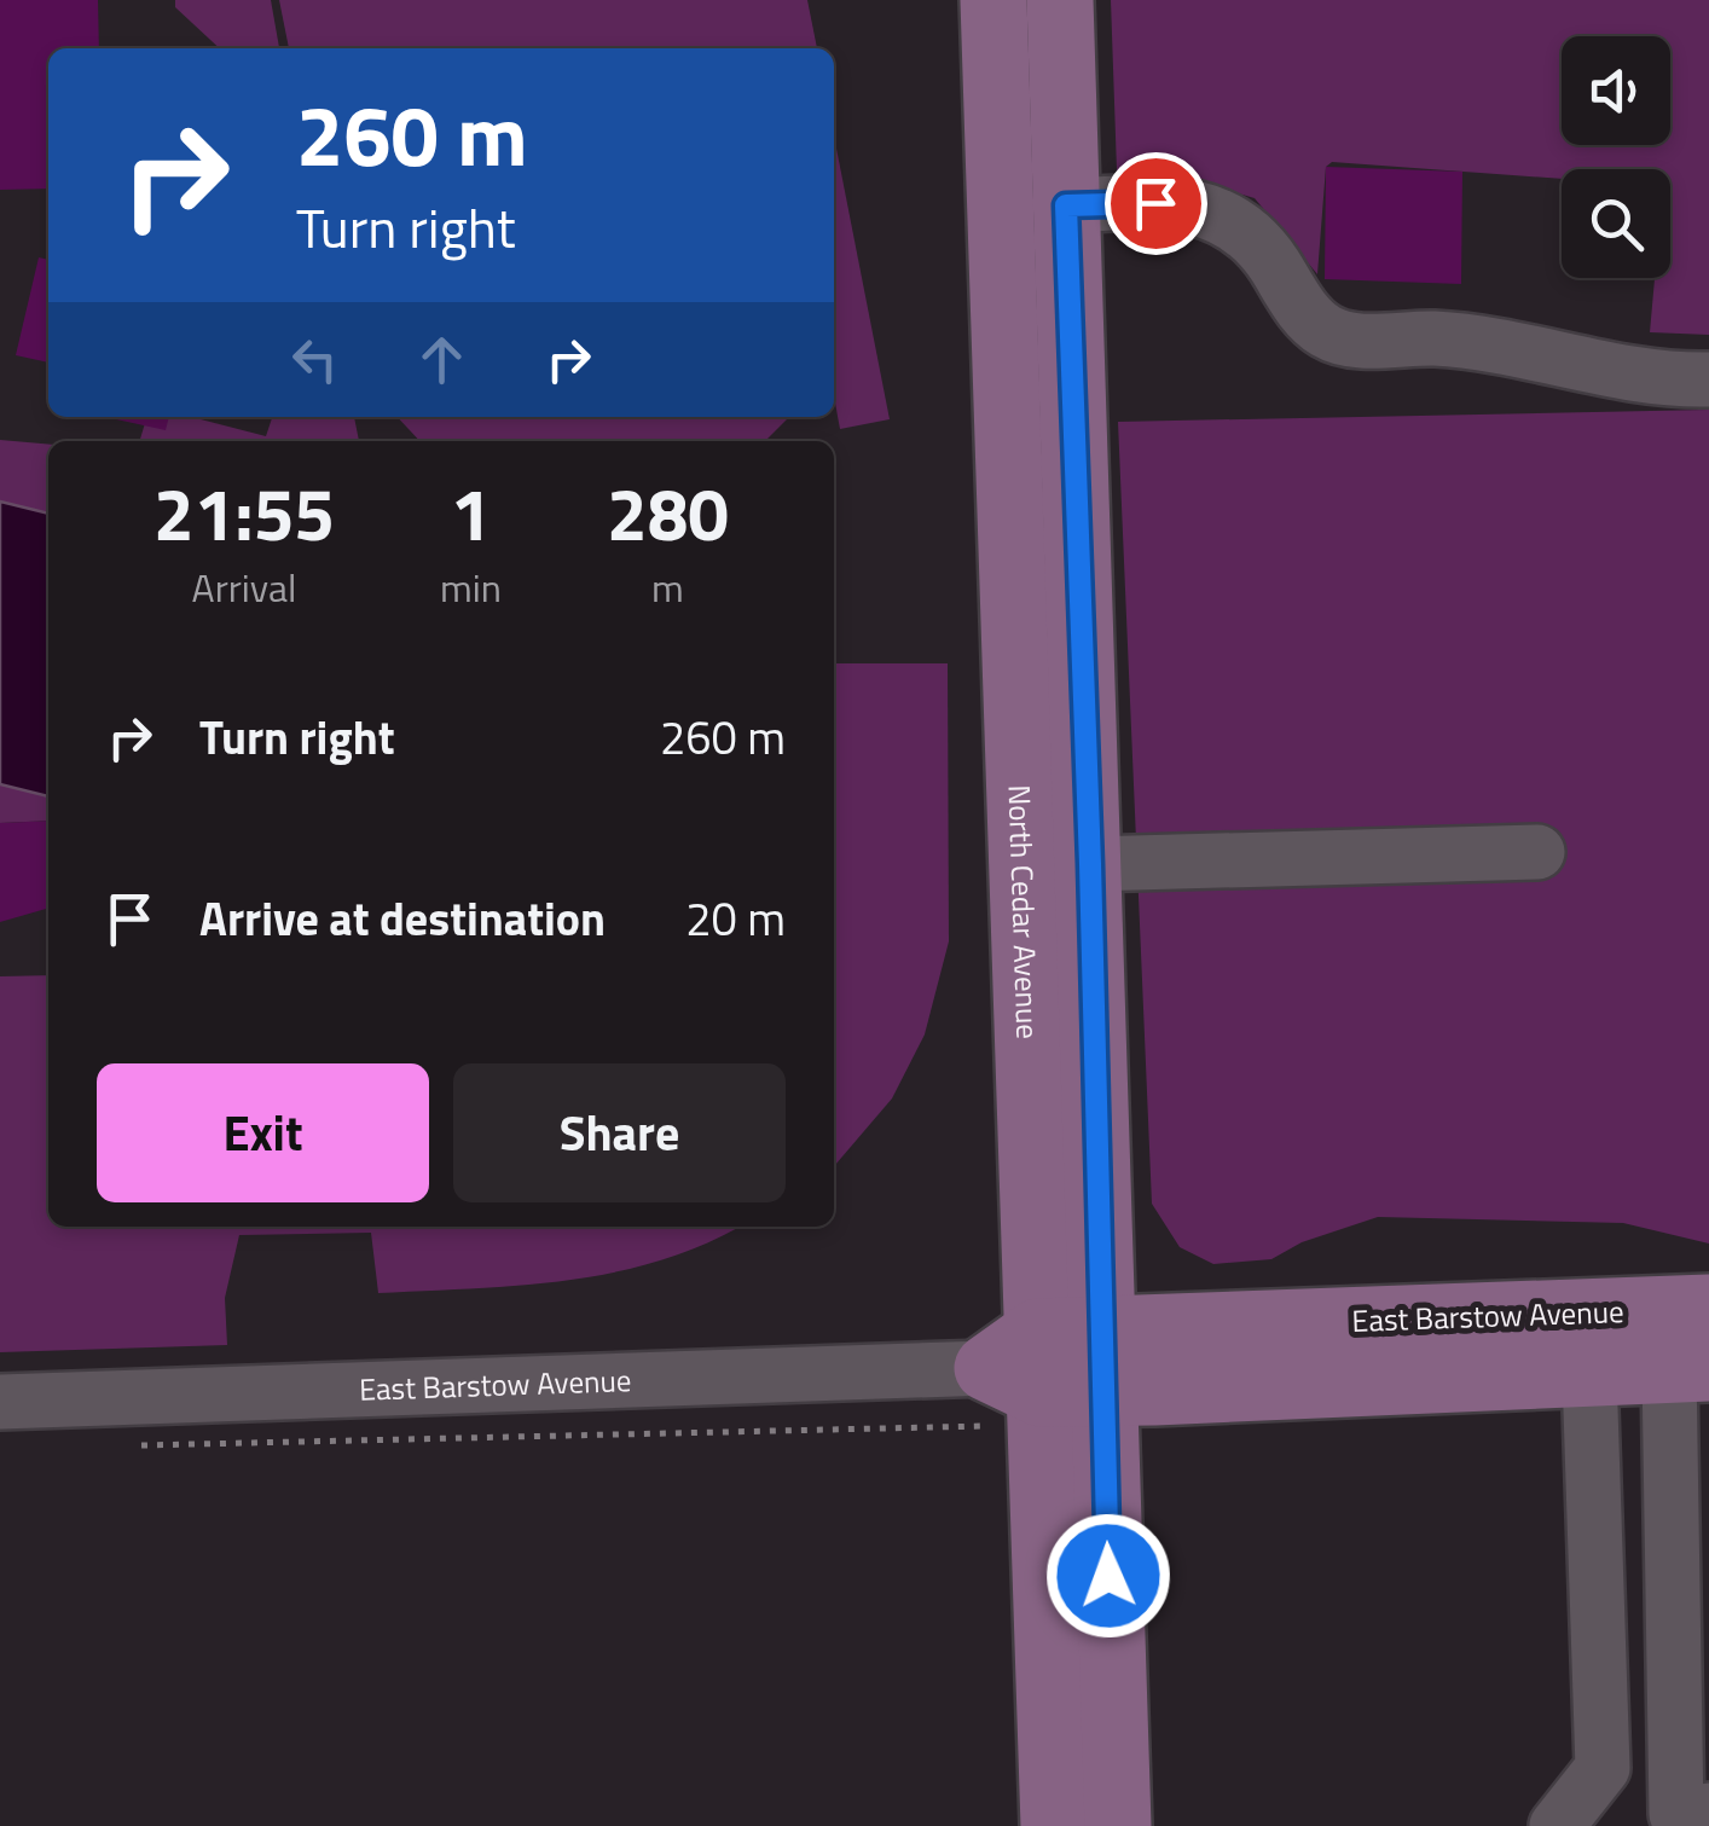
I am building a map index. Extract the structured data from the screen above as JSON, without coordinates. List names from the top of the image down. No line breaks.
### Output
{"streets":{"main road":["North Cedar Avenue","East Barstow Avenue"]},"crossings":[["North Cedar Avenue","East Barstow Avenue"]],"page":{"turn":["260 m","Turn right"],"eta":["21:55","Arrival","1","min","280","m"],"list":[{"name":"Turn right","value":"260 m"},{"name":"Arrive at destination","value":"20 m"}],"buttons":["Exit","Share"]}}
